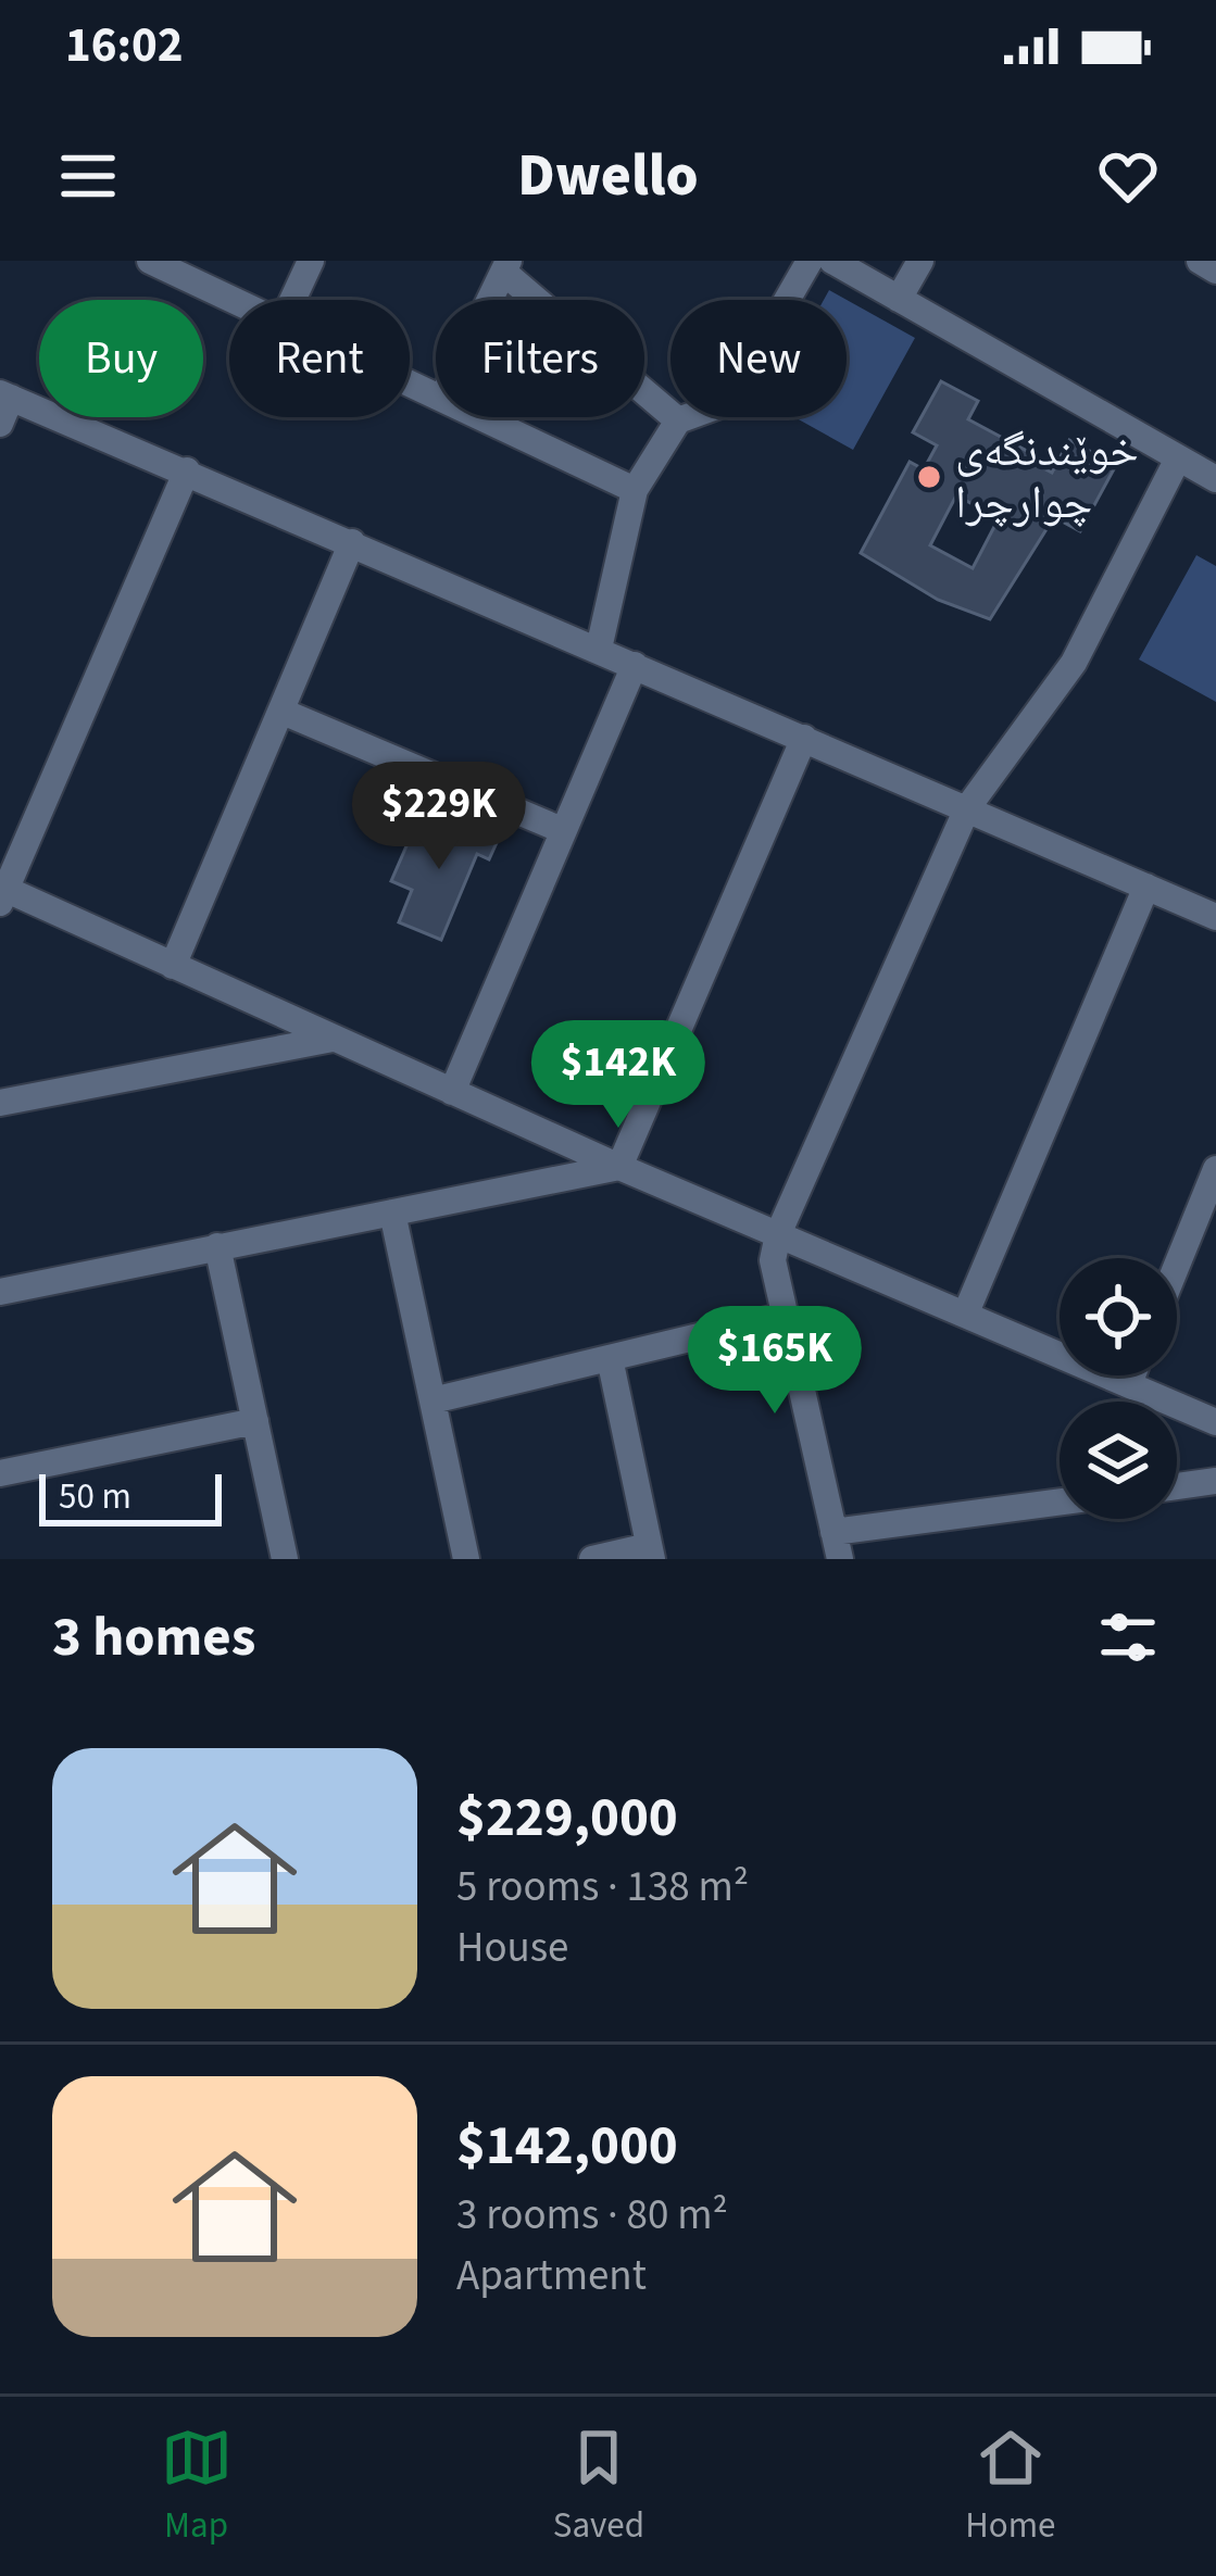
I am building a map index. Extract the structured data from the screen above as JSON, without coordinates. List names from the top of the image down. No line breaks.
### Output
{"places":["خوێندنگەی چوارچرا"],"scale_bar":"50 m","page":{"status":"16:02","header":"Dwello","chip":["Buy","Rent","Filters","New"],"price":["$229K","$142K","$165K"],"scale":"50 m","heading":"3 homes","list":[{"name":"$229,000","note":"5 rooms · 138 m² · House"},{"name":"$142,000","note":"3 rooms · 80 m² · Apartment"}],"tabs":["Map","Saved","Home"]}}
